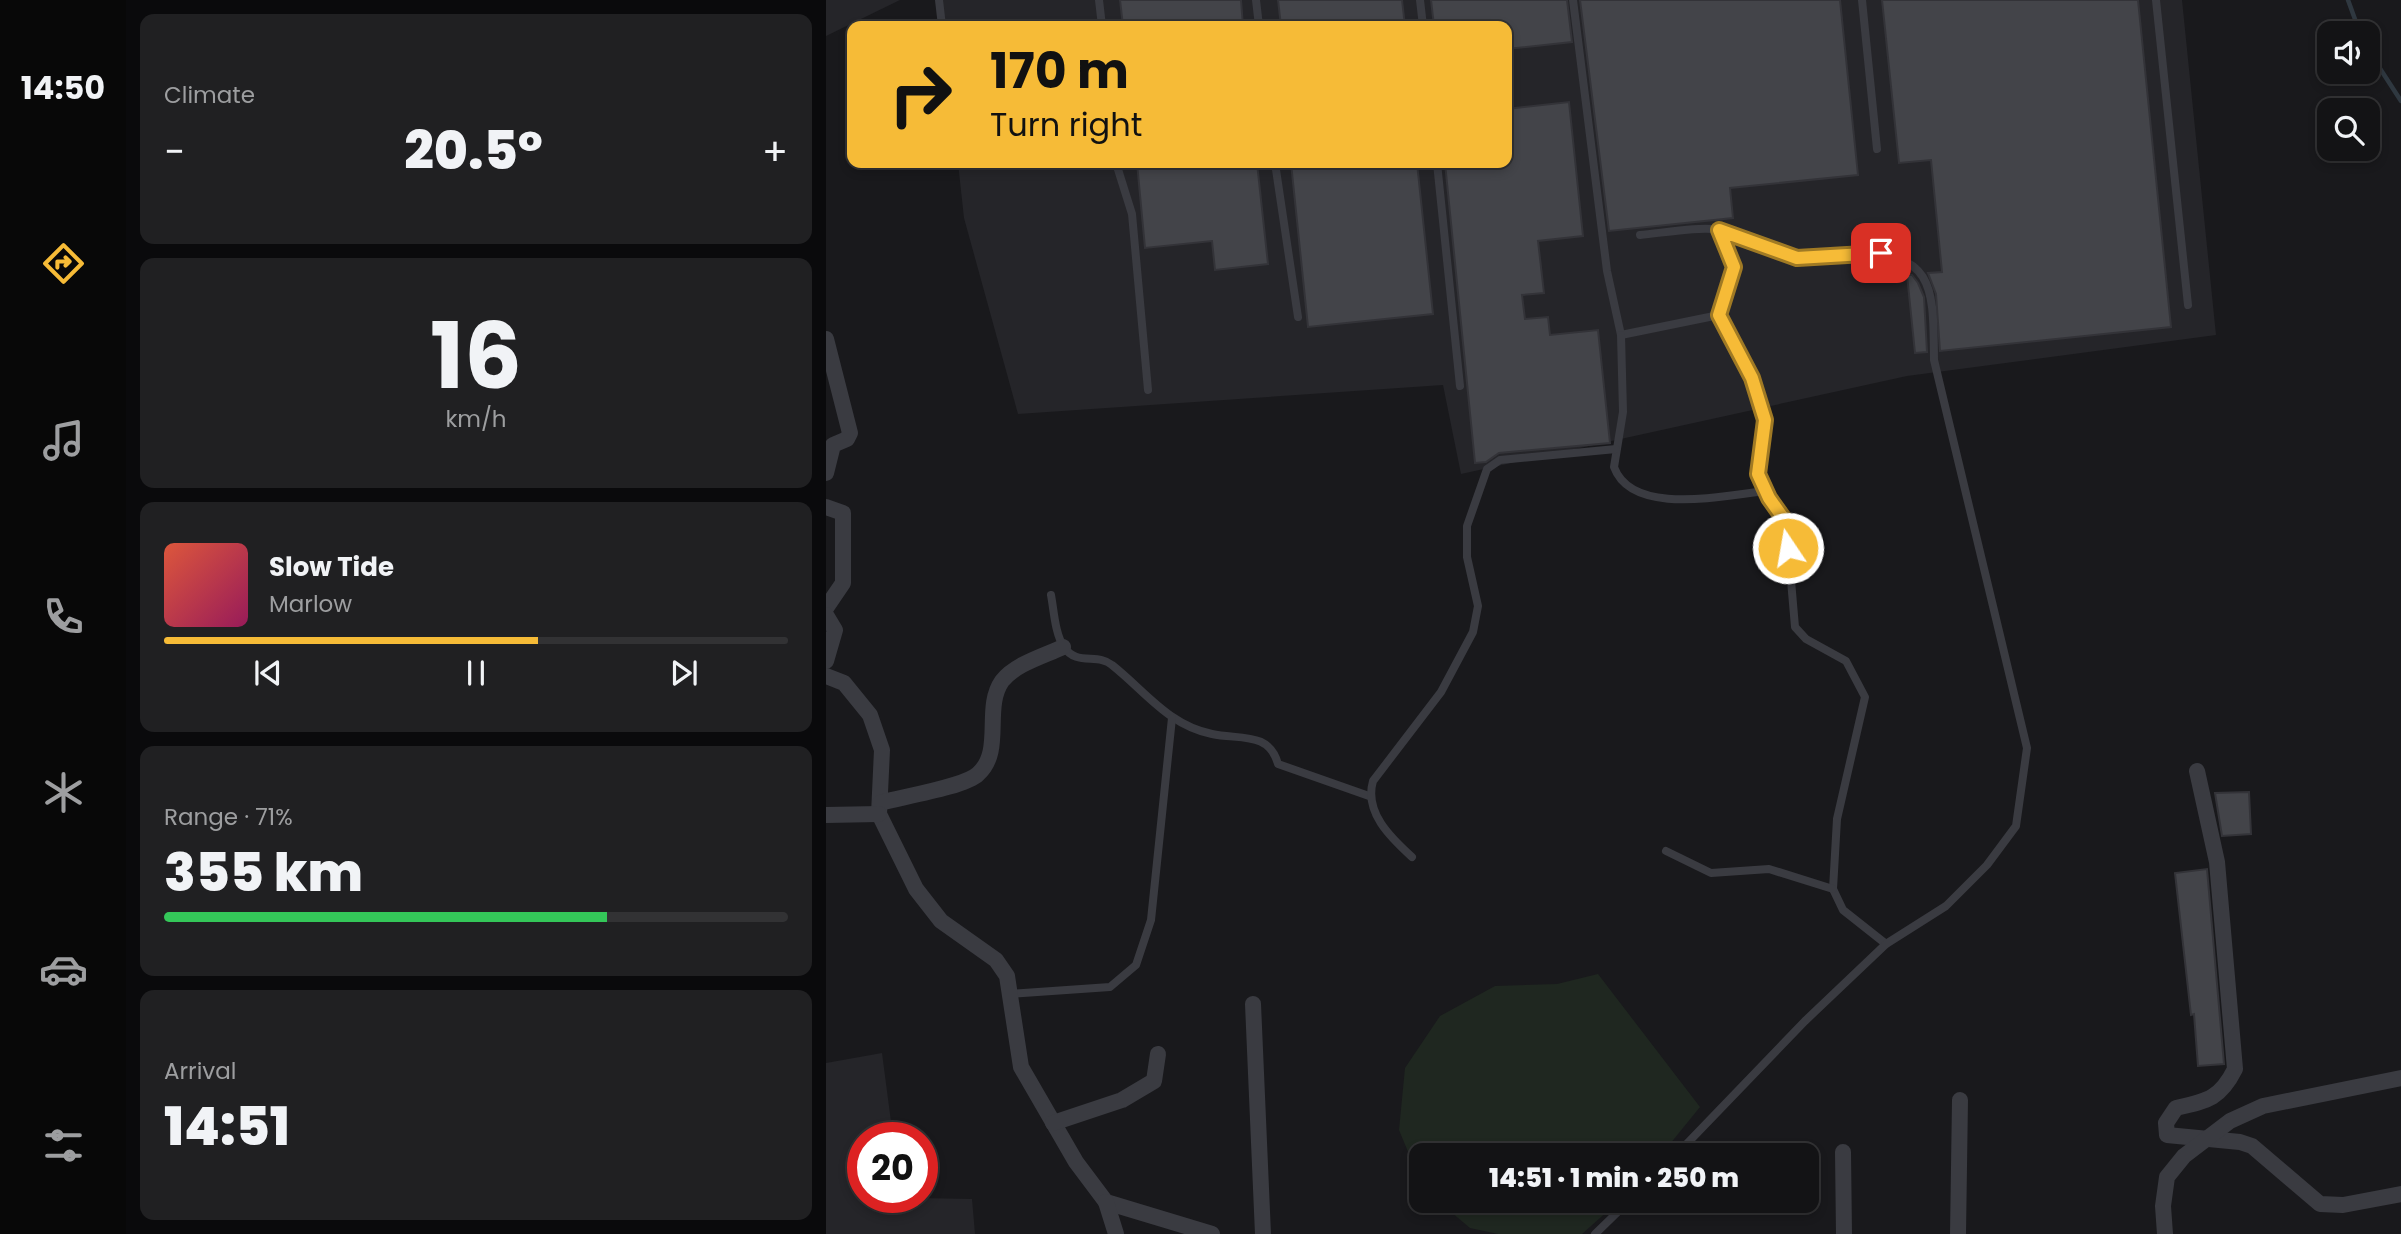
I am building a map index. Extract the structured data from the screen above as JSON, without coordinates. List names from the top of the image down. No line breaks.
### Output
{"page":{"tabs":"14:50","tile":["Climate",["16","km/h"],["Range · 71%","355 km"],["Arrival","14:51"]],"turn":["170 m","Turn right"],"heat":["−","20.5°","+"],"song":["Slow Tide","Marlow"],"limit":"20","trip":"14:51 · 1 min · 250 m"}}
